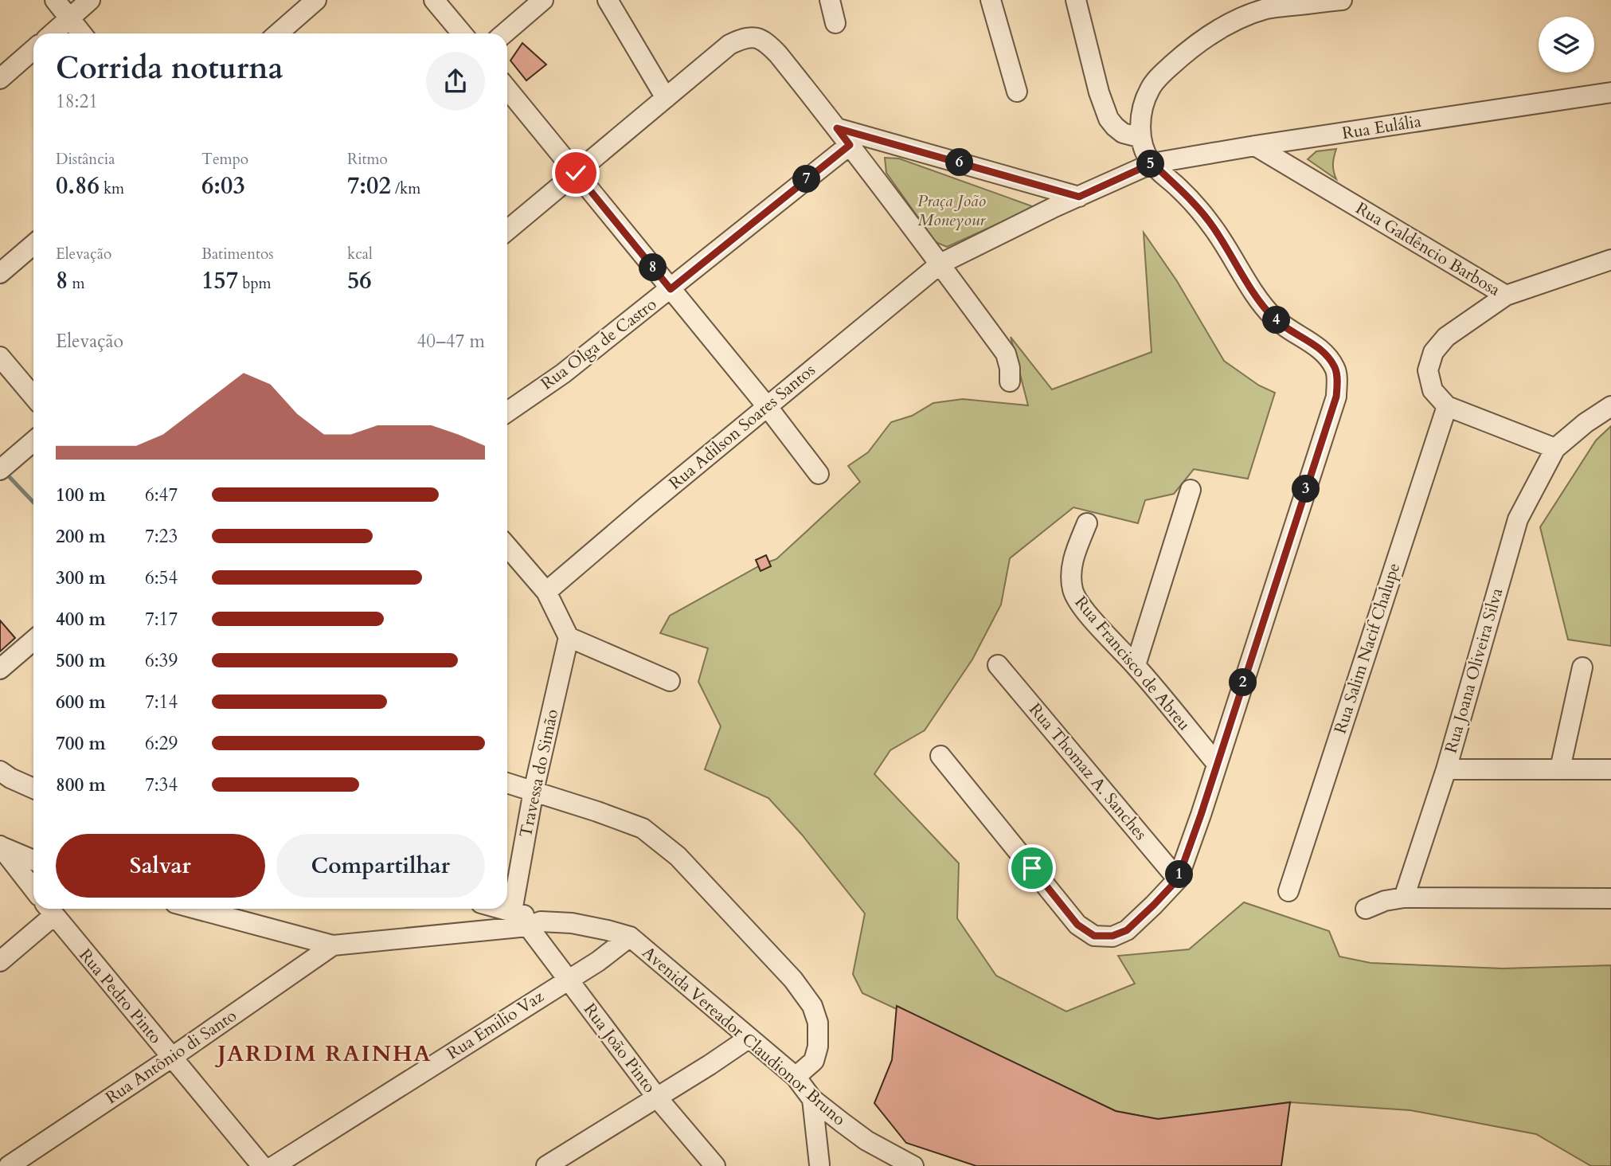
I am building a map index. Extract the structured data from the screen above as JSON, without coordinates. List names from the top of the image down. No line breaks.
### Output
{"streets":{"street":["Rua Eulália","Rua Galdêncio Barbosa","Rua Olga de Castro","Rua Adilson Soares Santos","Rua Salim Nacif Chalupe","Rua Francisco de Abreu","Rua Joana Oliveira Silva","Rua Thomaz A. Sanches","Travessa do Simão","Rua Pedro Pinto","Rua Emilio Vaz","Avenida Vereador Claudionor Bruno","Rua João Pinto","Rua Antônio di Santo"]},"crossings":[["Rua Eulália","Rua Galdêncio Barbosa"],["Rua Eulália","Rua Adilson Soares Santos"],["Rua Pedro Pinto","Rua Antônio di Santo"],["Rua Emilio Vaz","Avenida Vereador Claudionor Bruno"],["Rua Emilio Vaz","Rua João Pinto"],["Avenida Vereador Claudionor Bruno","Rua João Pinto"],["Avenida Vereador Claudionor Bruno","Rua Antônio di Santo"]],"districts":["JARDIM RAINHA"],"parks":["Praça João Moneyour"],"page":{"heading":["Corrida noturna","18:21"],"stats":[["Distância","0.86 km"],["Tempo","6:03"],["Ritmo","7:02 /km"],["Elevação","8 m"],["Batimentos","157 bpm"],["kcal","56"]],"pins":["6","5","7","8","4","3","2","1"],"chart":["Elevação","40–47 m"],"list":[{"name":"100 m","note":"6:47"},{"name":"200 m","note":"7:23"},{"name":"300 m","note":"6:54"},{"name":"400 m","note":"7:17"},{"name":"500 m","note":"6:39"},{"name":"600 m","note":"7:14"},{"name":"700 m","note":"6:29"},{"name":"800 m","note":"7:34"}],"buttons":["Salvar","Compartilhar"]}}
